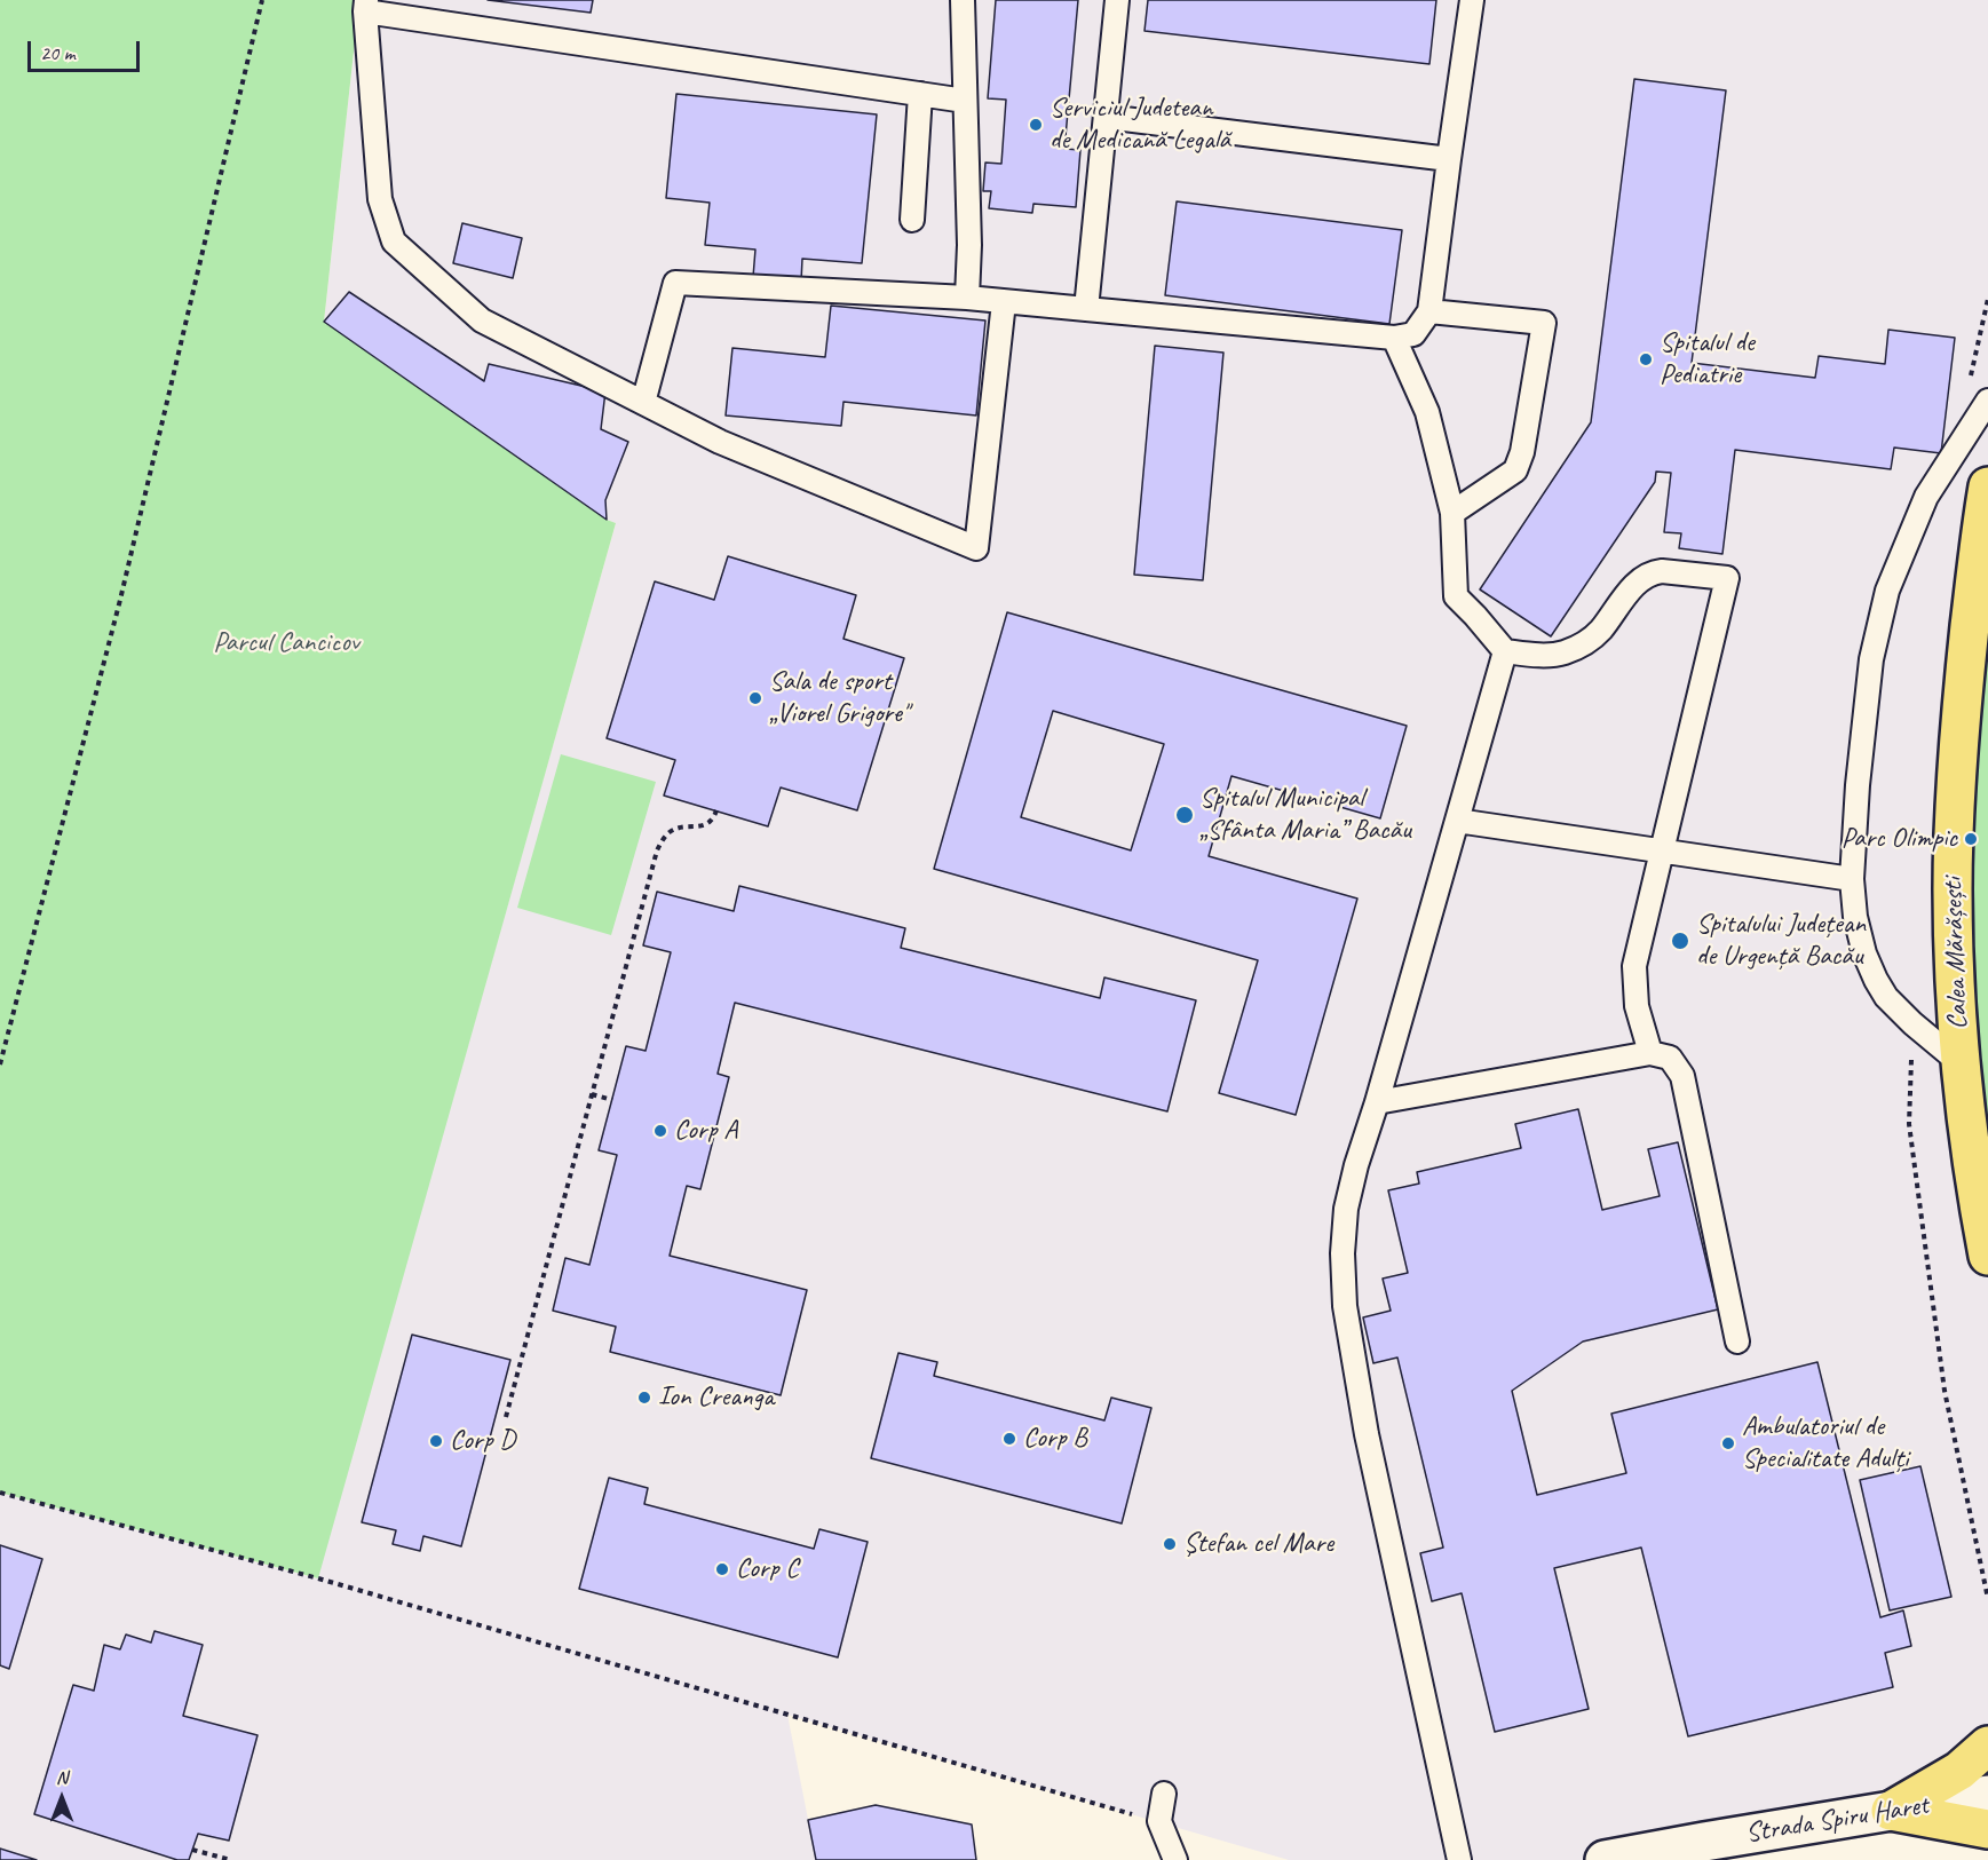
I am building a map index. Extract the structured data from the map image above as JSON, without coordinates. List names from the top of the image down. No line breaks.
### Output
{"streets":{"main road":["Calea Mărășești"],"street":["Strada Spiru Haret"]},"parks":["Parcul Cancicov"],"places":["Serviciul Judetean de Medicană Legală","Spitalul de Pediatrie","Sala de sport „Viorel Grigore\"","Spitalul Municipal „Sfânta Maria” Bacău","Parc Olimpic","Spitalului Județean de Urgență Bacău","Corp A","Ion Creanga","Corp B","Corp D","Ambulatoriul de Specialitate Adulți","Ștefan cel Mare","Corp C"],"scale_bar":"20 m","north":"top"}
